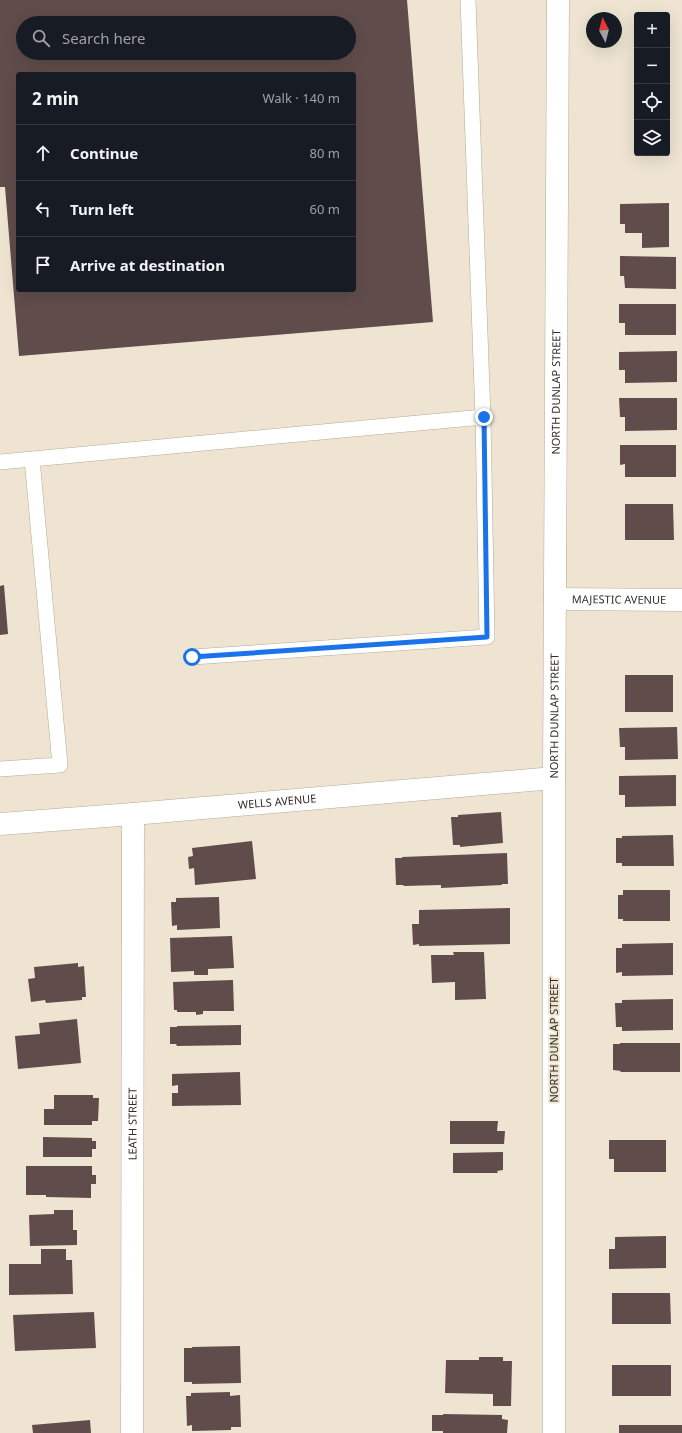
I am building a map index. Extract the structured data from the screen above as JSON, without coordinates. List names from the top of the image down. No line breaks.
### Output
{"streets":{"street":["NORTH DUNLAP STREET","MAJESTIC AVENUE","WELLS AVENUE","LEATH STREET"]},"crossings":[["NORTH DUNLAP STREET","MAJESTIC AVENUE"],["NORTH DUNLAP STREET","WELLS AVENUE"],["WELLS AVENUE","LEATH STREET"]],"north":"top","page":{"map_buttons":["+","−"],"search":"Search here","heading":["2 min","Walk · 140 m"],"list":[["Continue","80 m"],["Turn left","60 m"],"Arrive at destination"]}}
